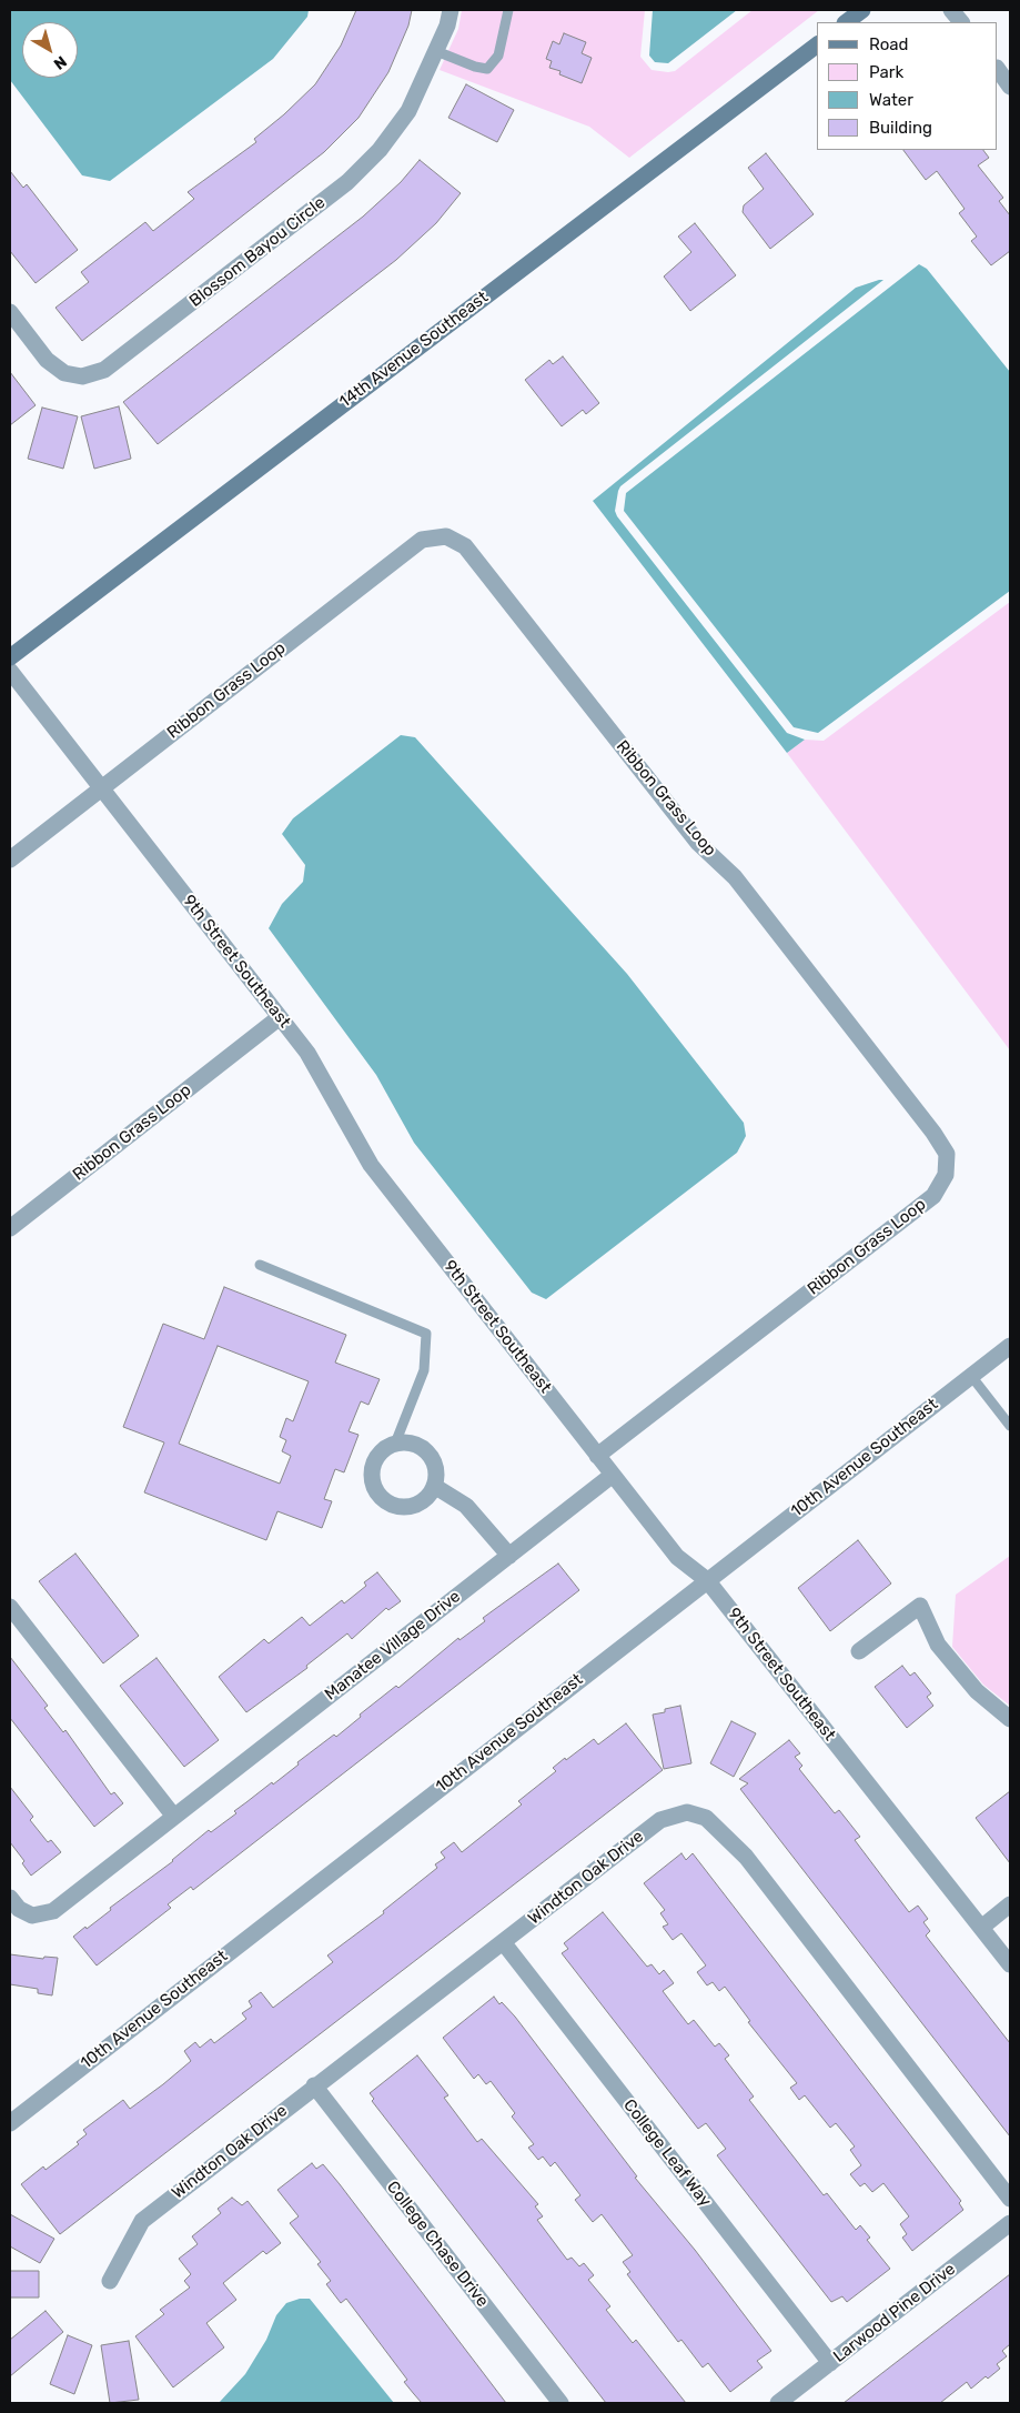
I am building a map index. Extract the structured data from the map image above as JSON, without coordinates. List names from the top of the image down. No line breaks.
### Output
{"streets":{"street":["Blossom Bayou Circle","14th Avenue Southeast","Ribbon Grass Loop","9th Street Southeast","10th Avenue Southeast","Manatee Village Drive","Windton Oak Drive","College Leaf Way","College Chase Drive","Larwood Pine Drive"]},"crossings":[["Ribbon Grass Loop","9th Street Southeast"],["9th Street Southeast","10th Avenue Southeast"],["9th Street Southeast","Manatee Village Drive"],["Windton Oak Drive","College Leaf Way"],["Windton Oak Drive","College Chase Drive"],["College Leaf Way","Larwood Pine Drive"]],"legend":["Road","Park","Water","Building"],"north":"bottom right"}
